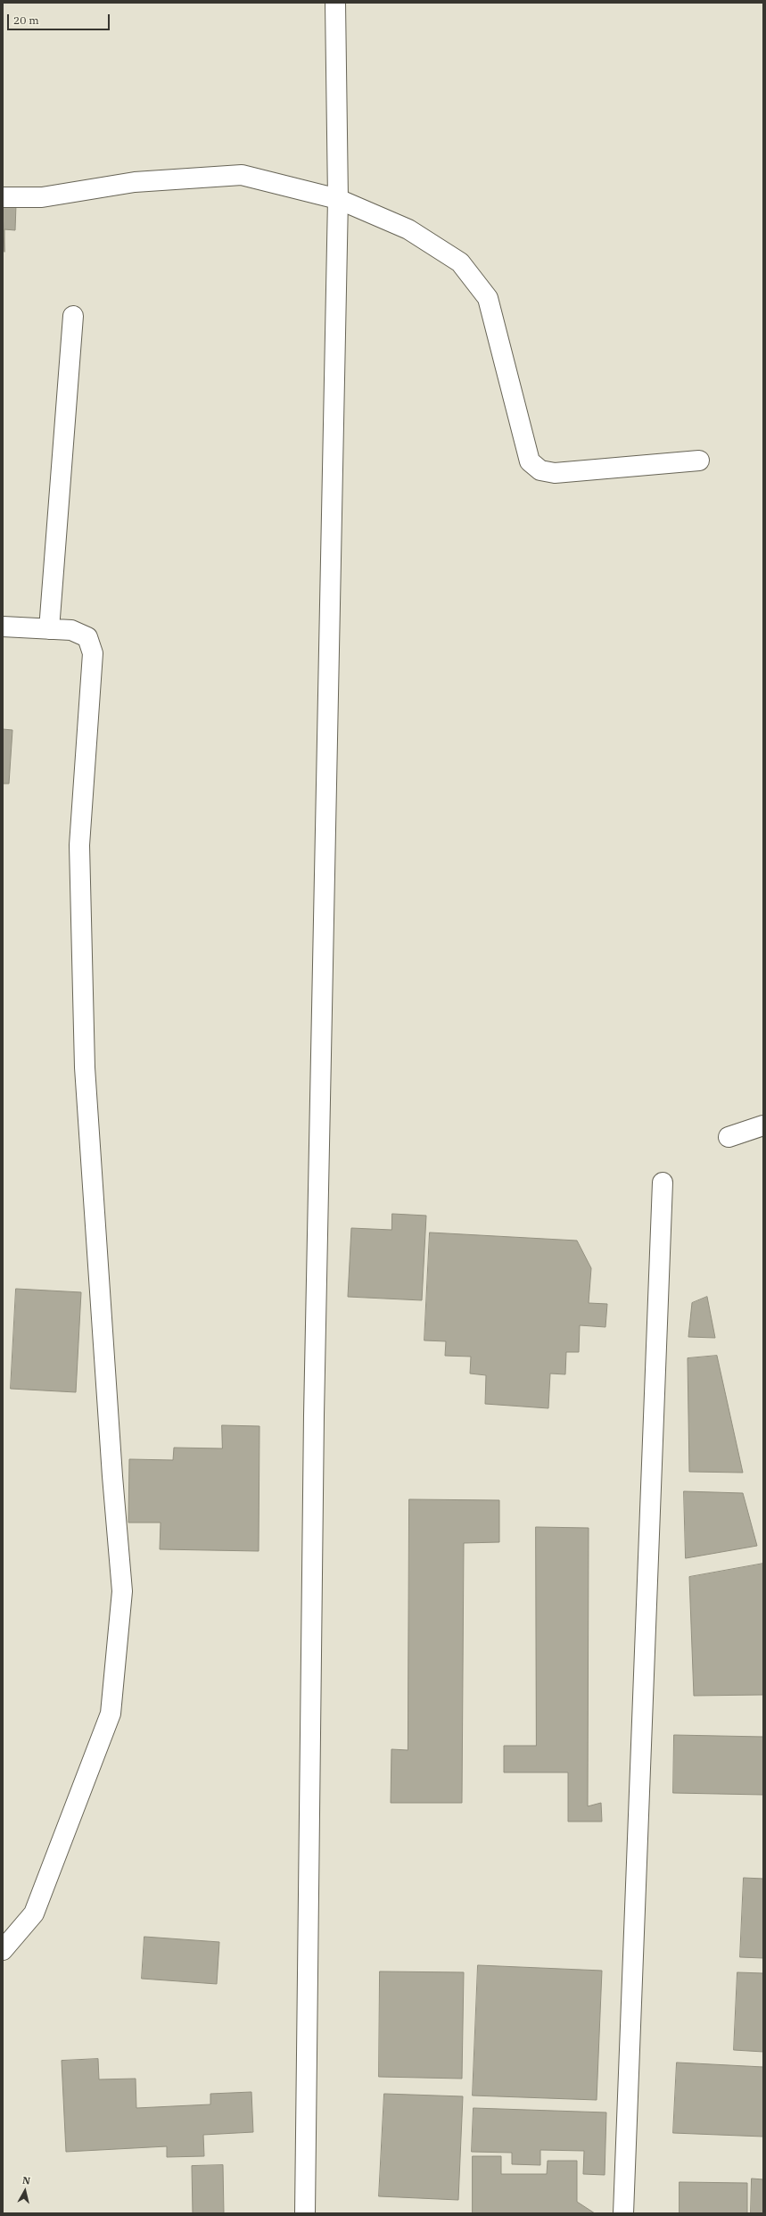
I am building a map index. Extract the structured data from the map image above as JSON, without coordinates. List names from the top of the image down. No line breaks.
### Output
{"scale_bar":"20 m","north":"top"}
